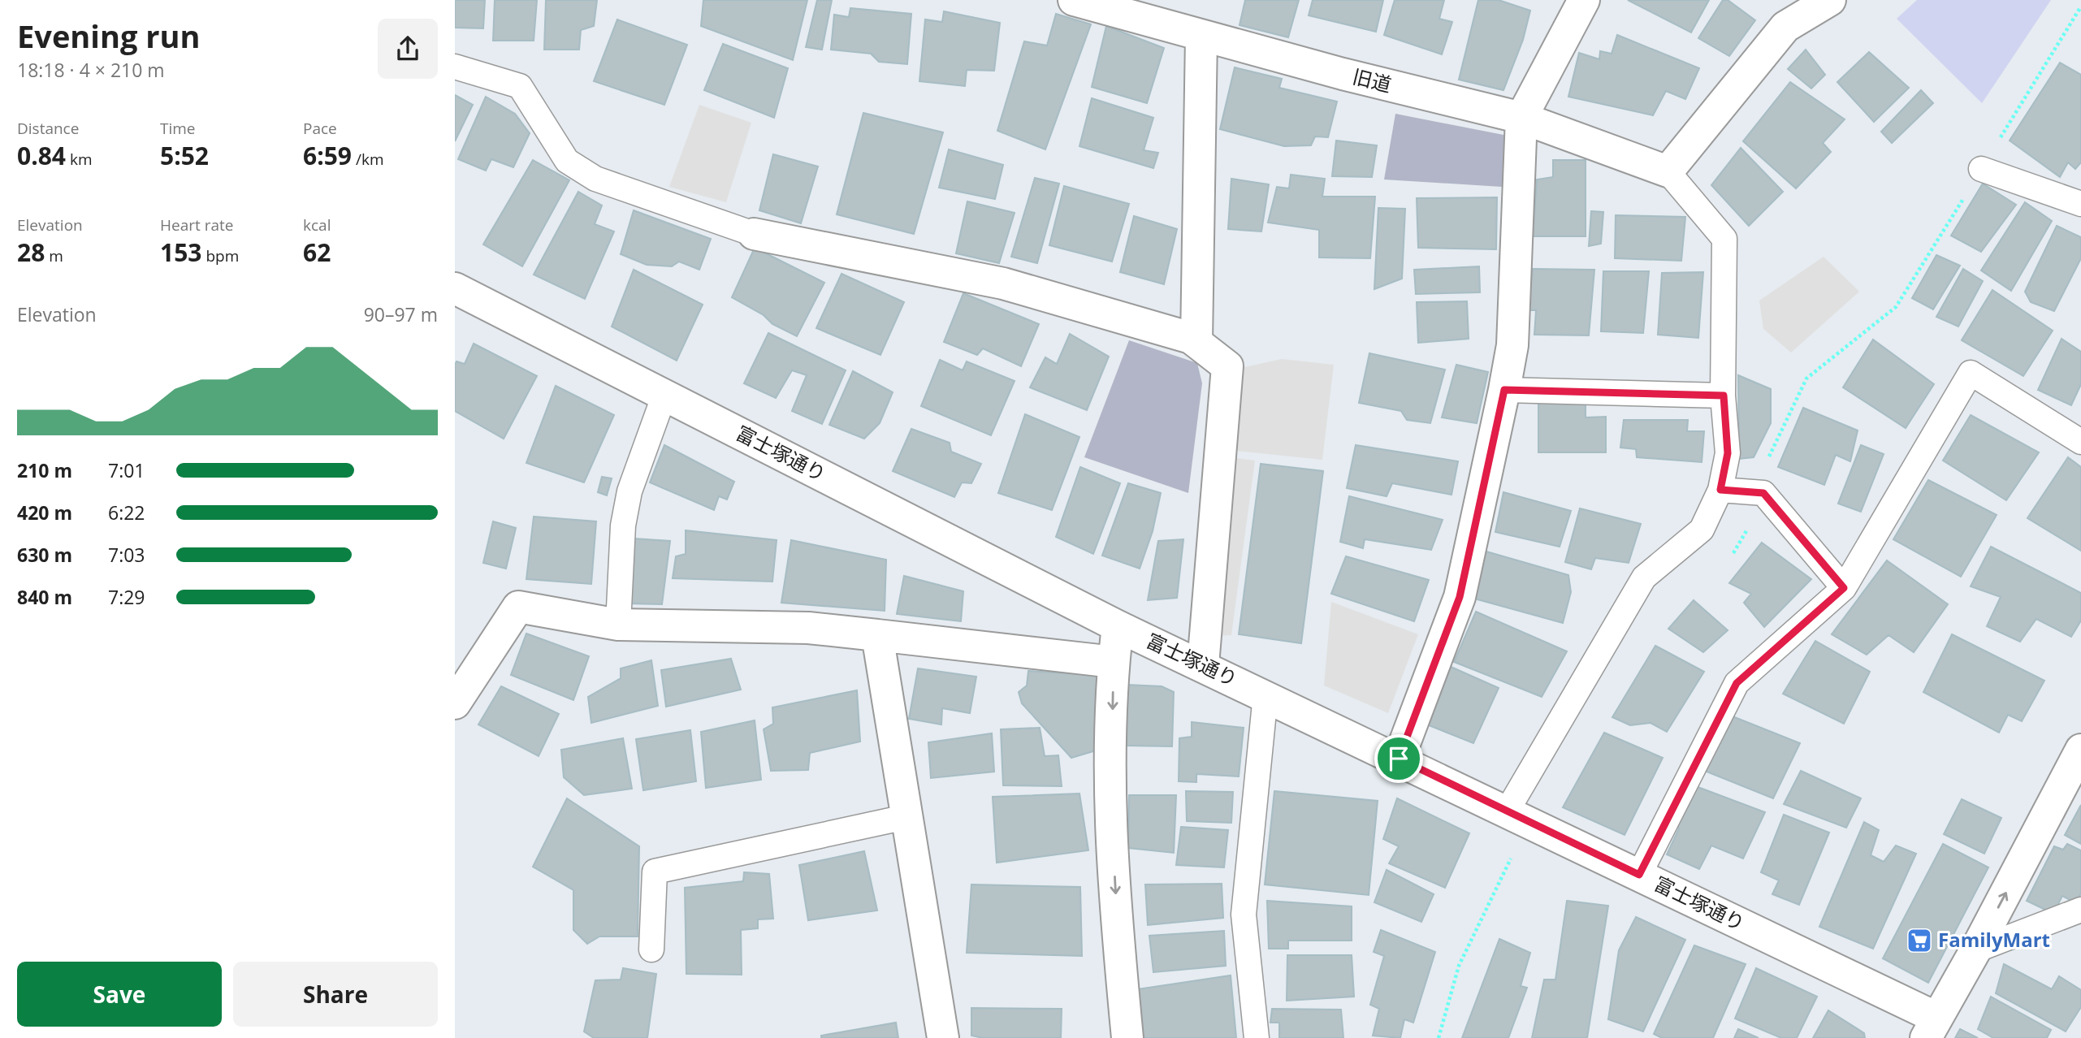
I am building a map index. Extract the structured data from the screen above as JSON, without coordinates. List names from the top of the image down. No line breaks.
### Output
{"streets":{"street":["旧道","富士塚通り"]},"places":{"supermarket":["FamilyMart"]},"page":{"heading":["Evening run","18:18 · 4 × 210 m"],"stats":[["Distance","0.84 km"],["Time","5:52"],["Pace","6:59 /km"],["Elevation","28 m"],["Heart rate","153 bpm"],["kcal","62"]],"chart":["Elevation","90–97 m"],"list":[{"name":"210 m","note":"7:01"},{"name":"420 m","note":"6:22"},{"name":"630 m","note":"7:03"},{"name":"840 m","note":"7:29"}],"buttons":["Save","Share"]}}
